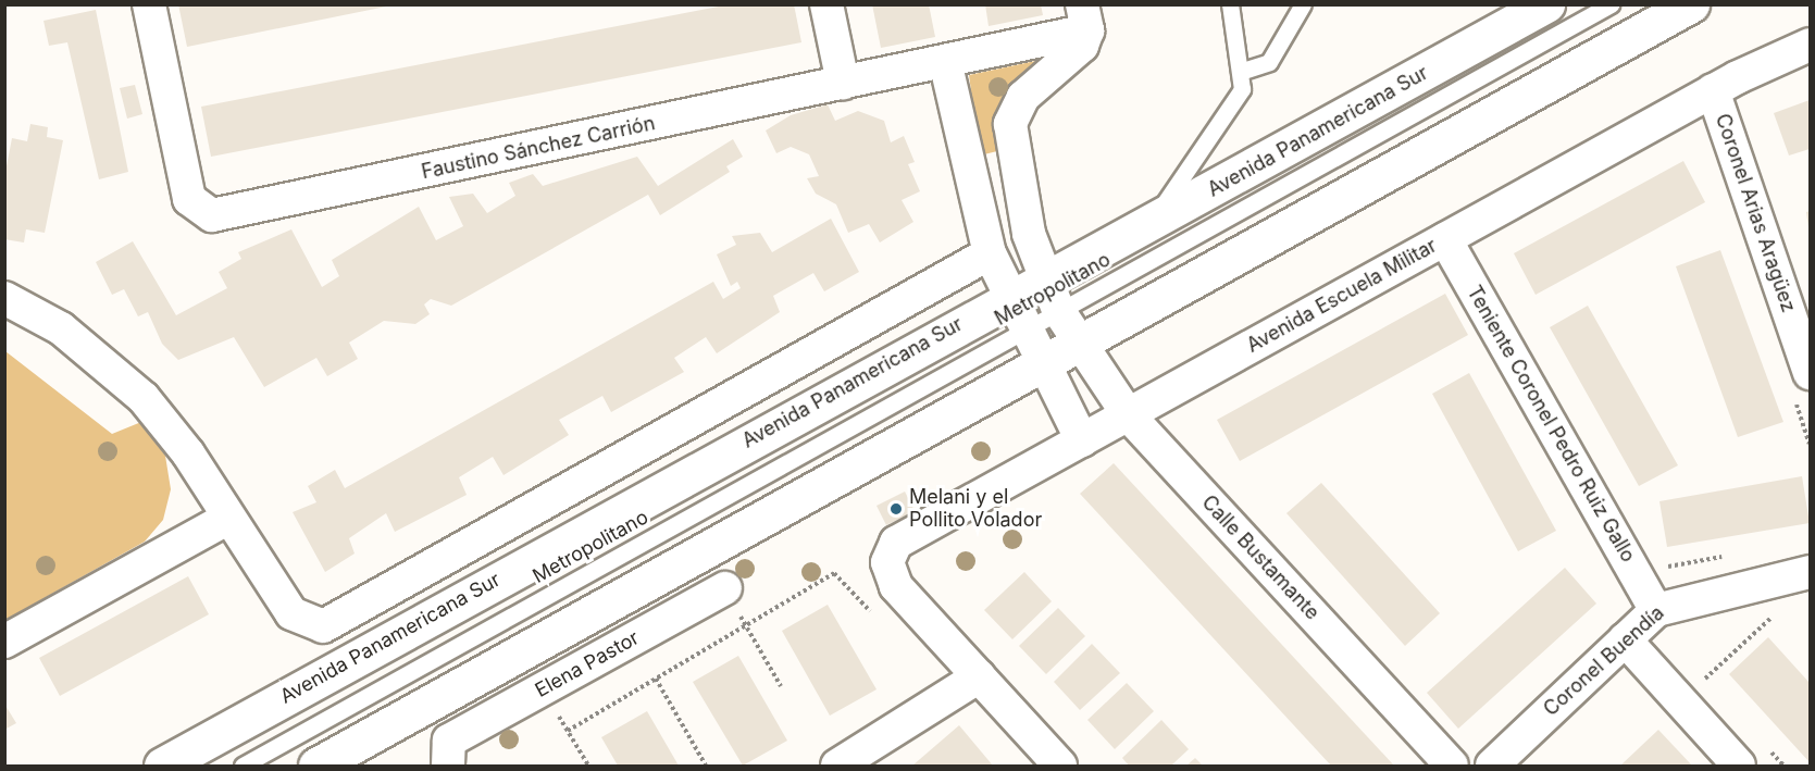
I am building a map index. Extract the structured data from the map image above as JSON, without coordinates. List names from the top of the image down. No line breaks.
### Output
{"streets":{"main road":["Avenida Panamericana Sur"],"street":["Faustino Sánchez Carrión","Coronel Arias Aragüez","Avenida Escuela Militar","Teniente Coronel Pedro Ruiz Gallo","Calle Bustamante","Coronel Buendía","Elena Pastor"],"lane":["Metropolitano"]},"crossings":[["Avenida Panamericana Sur","Metropolitano"],["Avenida Panamericana Sur","Calle Bustamante"],["Faustino Sánchez Carrión","Calle Bustamante"],["Coronel Arias Aragüez","Avenida Escuela Militar"],["Metropolitano","Calle Bustamante"],["Avenida Escuela Militar","Teniente Coronel Pedro Ruiz Gallo"],["Avenida Escuela Militar","Calle Bustamante"],["Teniente Coronel Pedro Ruiz Gallo","Coronel Buendía"]],"places":["Melani y el Pollito Volador"]}
